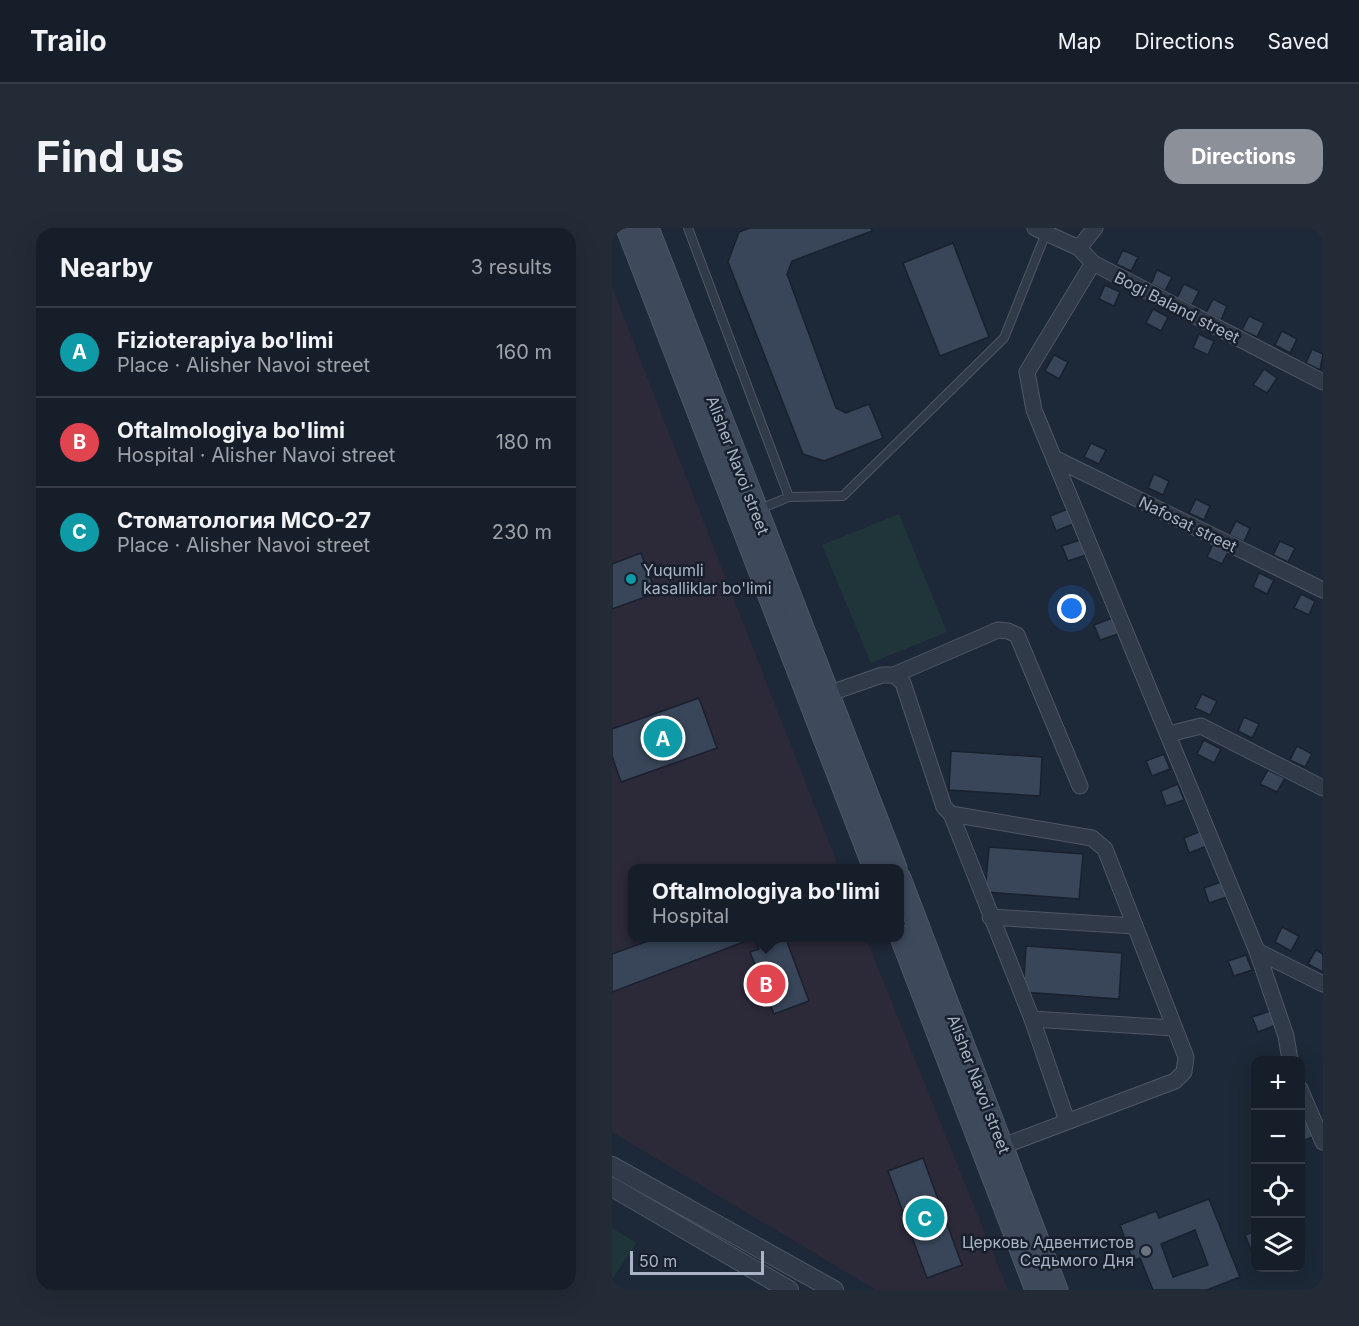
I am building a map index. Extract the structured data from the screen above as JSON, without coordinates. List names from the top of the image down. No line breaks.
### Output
{"streets":{"main road":["Alisher Navoi street"],"street":["Bogi Baland street","Nafosat street"]},"places":["Yuqumli kasalliklar bo'limi","Церковь Адвентистов Седьмого Дня"],"scale_bar":"50 m","page":{"header":"Trailo","nav":["Map","Directions","Saved"],"buttons":"Directions","title":"Find us","heading":["Nearby","3 results"],"list":[{"mark":"A","name":"Fizioterapiya bo'limi","note":"Place · Alisher Navoi street","value":"160 m"},{"mark":"B","name":"Oftalmologiya bo'limi","note":"Hospital · Alisher Navoi street","value":"180 m"},{"mark":"C","name":"Стоматология МСО-27","note":"Place · Alisher Navoi street","value":"230 m"}],"pins":["A","B","C"],"popup":["Oftalmologiya bo'limi","Hospital"],"map_buttons":["+","−"],"scale":"50 m"}}
